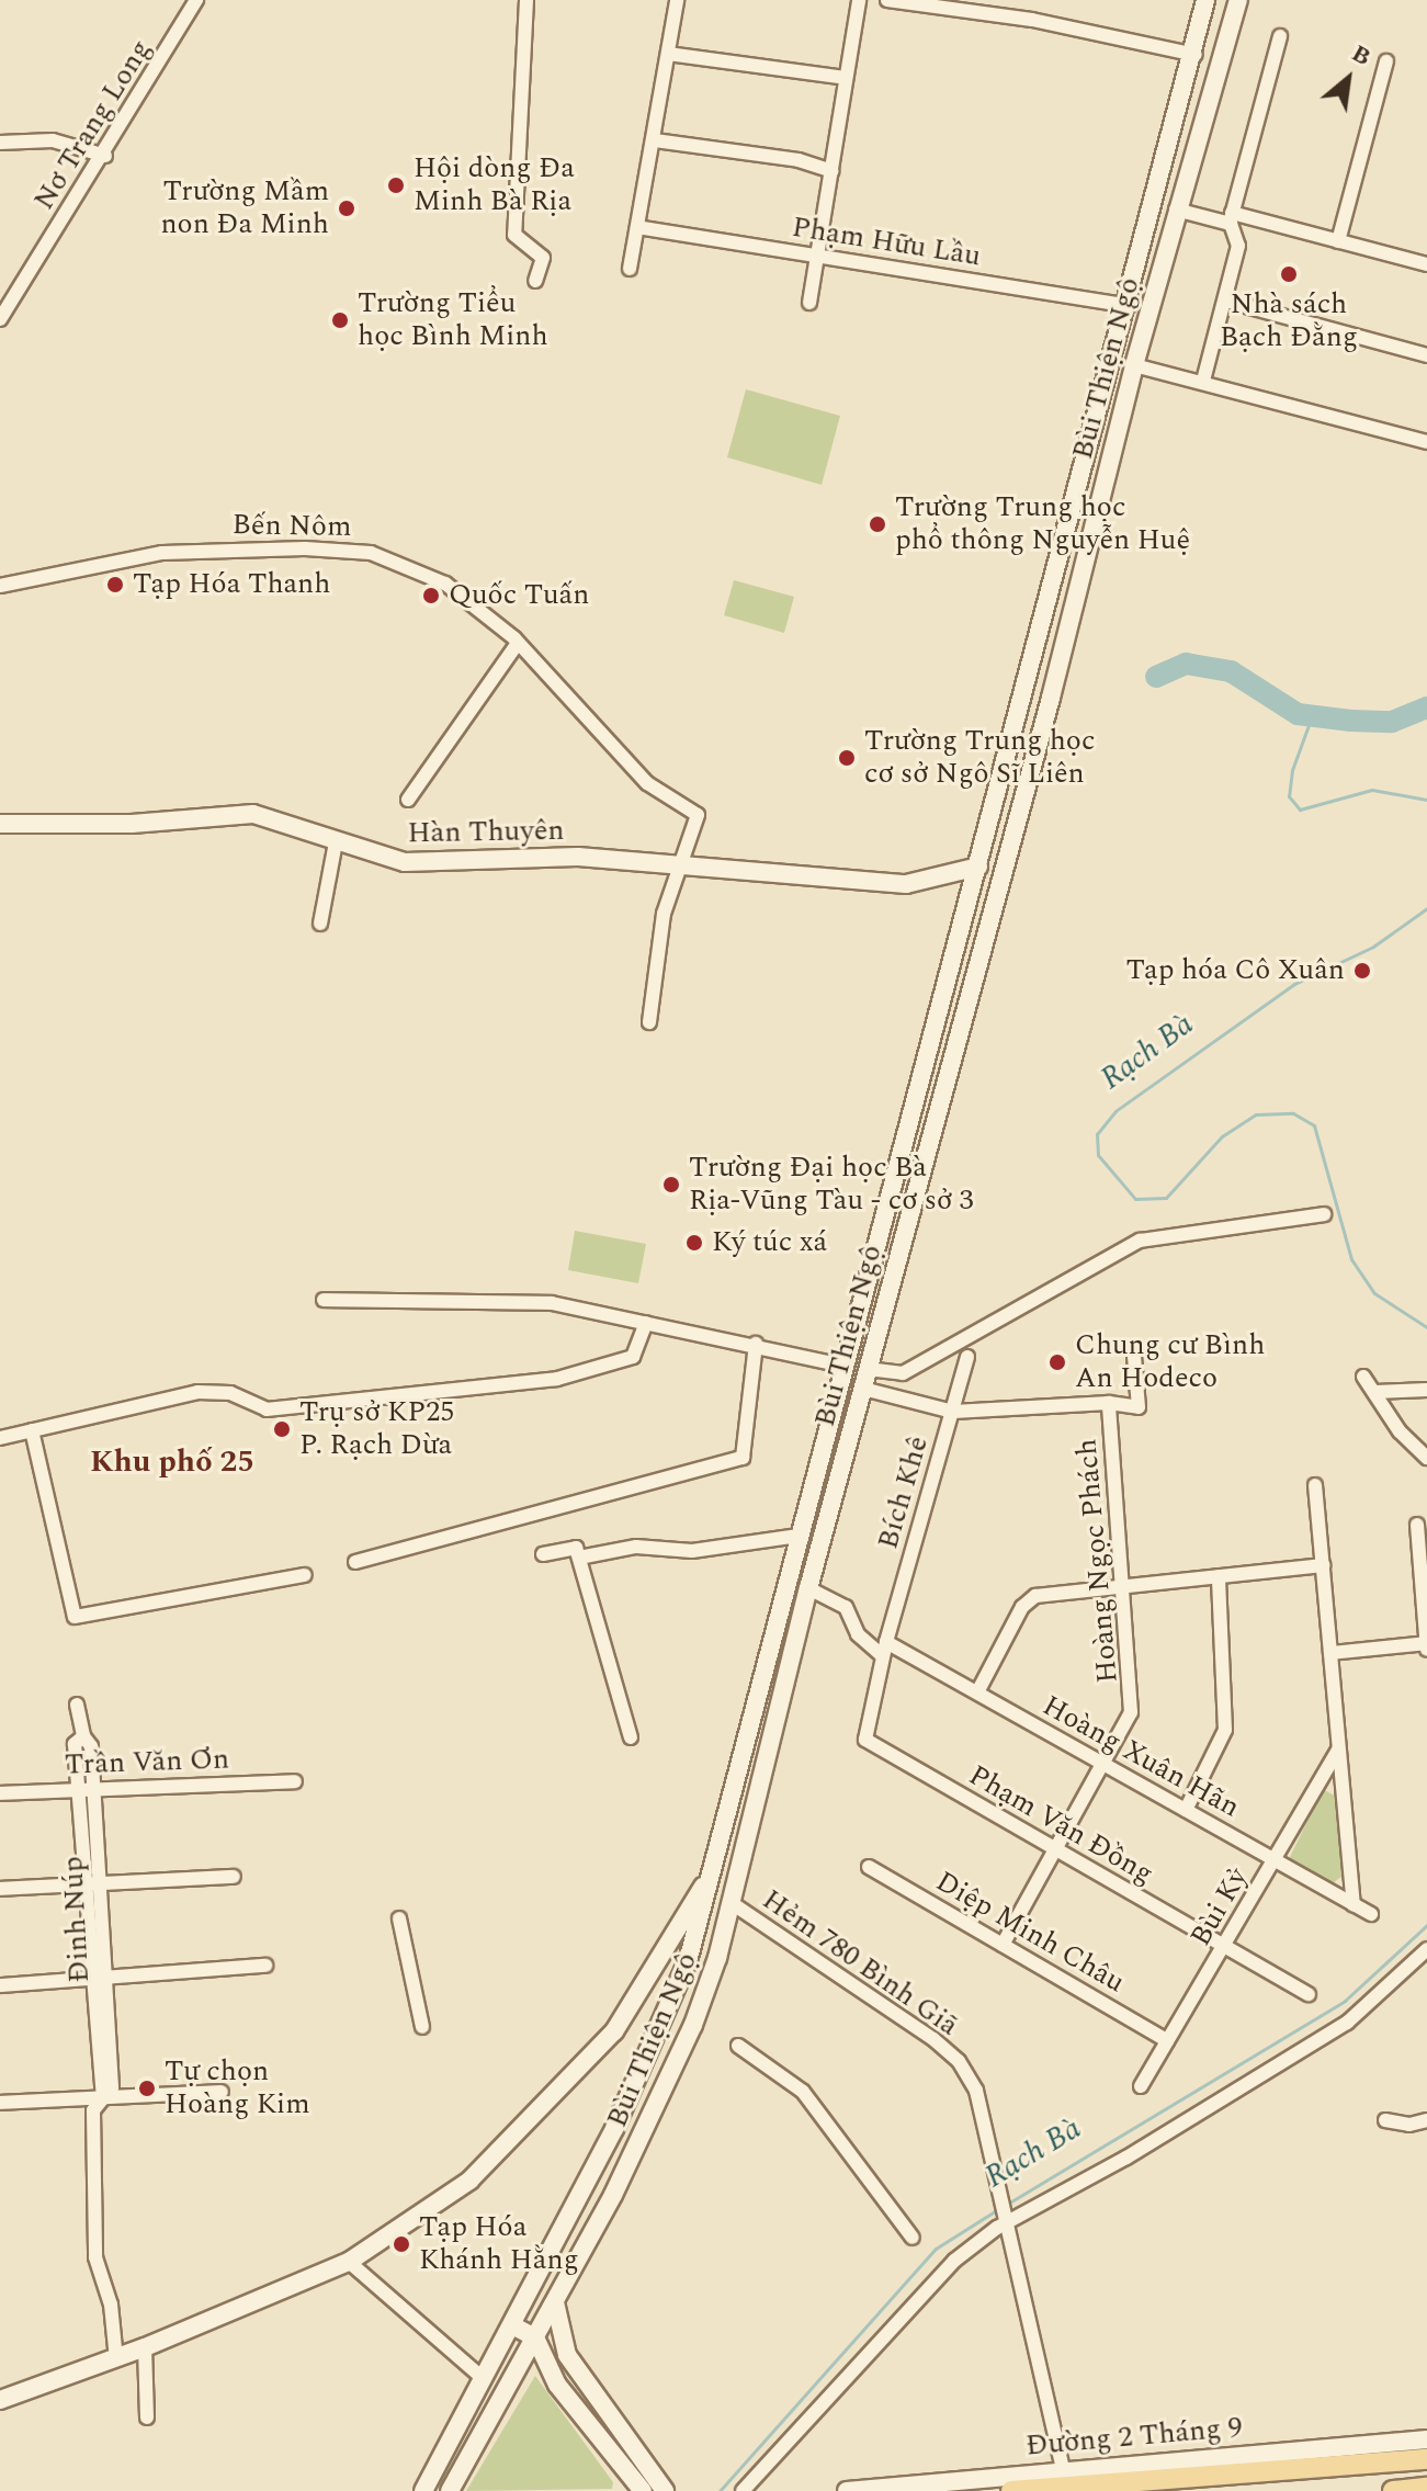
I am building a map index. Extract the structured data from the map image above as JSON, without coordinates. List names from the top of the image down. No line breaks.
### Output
{"streets":{"main road":["Bùi Thiện Ngộ","Hàn Thuyên","Đường 2 Tháng 9"],"street":["Nơ Trang Long","Phạm Hữu Lầu","Bến Nôm","Bích Khê","Hoàng Ngọc Phách","Hoàng Xuân Hãn","Trần Văn Ơn","Phạm Văn Đồng","Bùi Kỷ","Đinh Núp","Diệp Minh Châu","Hẻm 780 Bình Giã"]},"crossings":[["Phạm Hữu Lầu","Bùi Thiện Ngộ"],["Bùi Thiện Ngộ","Hàn Thuyên"],["Bùi Thiện Ngộ","Đinh Núp"],["Bùi Thiện Ngộ","Hẻm 780 Bình Giã"],["Bến Nôm","Hàn Thuyên"],["Bích Khê","Hoàng Xuân Hãn"],["Bích Khê","Phạm Văn Đồng"],["Hoàng Ngọc Phách","Hoàng Xuân Hãn"],["Hoàng Ngọc Phách","Phạm Văn Đồng"],["Hoàng Ngọc Phách","Diệp Minh Châu"],["Hoàng Xuân Hãn","Phạm Văn Đồng"],["Hoàng Xuân Hãn","Bùi Kỷ"],["Trần Văn Ơn","Đinh Núp"],["Phạm Văn Đồng","Bùi Kỷ"],["Bùi Kỷ","Diệp Minh Châu"],["Hẻm 780 Bình Giã","Đường 2 Tháng 9"]],"districts":["Khu phố 25"],"water":["Rạch Bà"],"places":["Hội dòng Đa Minh Bà Rịa","Trường Mầm non Đa Minh","Nhà sách Bạch Đằng","Trường Tiểu học Bình Minh","Trường Trung học phổ thông Nguyễn Huệ","Tạp Hóa Thanh","Quốc Tuấn","Trường Trung học cơ sở Ngô Sĩ Liên","Tạp hóa Cô Xuân","Trường Đại học Bà Rịa-Vũng Tàu - cơ sở 3","Ký túc xá","Chung cư Bình An Hodeco","Trụ sở KP25 P. Rạch Dừa","Tự chọn Hoàng Kim","Tạp Hóa Khánh Hằng"],"north":"top right"}
